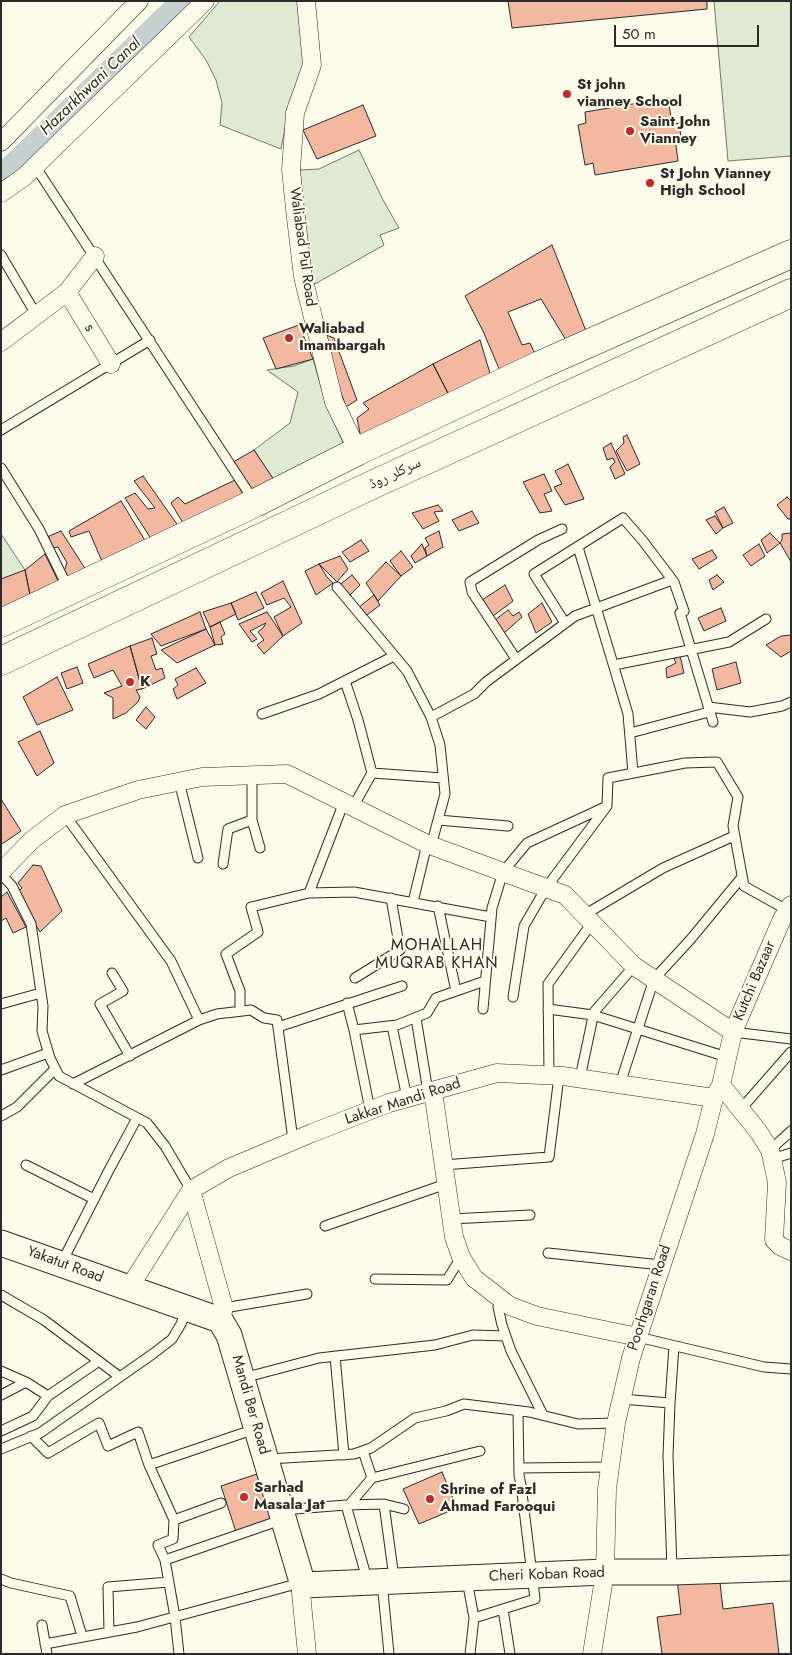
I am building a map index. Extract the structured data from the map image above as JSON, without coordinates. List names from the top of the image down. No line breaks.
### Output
{"streets":{"main road":["Waliabad Pul Road","سرکلر روڈ"],"street":["s","Kutchi Bazaar","Lakkar Mandi Road","Yakatut Road","Poorhgaran Road","Mandi Ber Road","Cheri Koban Road"]},"crossings":[["Waliabad Pul Road","سرکلر روڈ"],["Kutchi Bazaar","Poorhgaran Road"],["Lakkar Mandi Road","Yakatut Road"],["Lakkar Mandi Road","Poorhgaran Road"],["Poorhgaran Road","Cheri Koban Road"],["Mandi Ber Road","Cheri Koban Road"]],"districts":["MOHALLAH MUQRAB KHAN"],"water":["Hazarkhwani Canal"],"places":["St john vianney School","Saint John Vianney","St John Vianney High School","Waliabad Imambargah","K","Sarhad Masala Jat","Shrine of Fazl Ahmad Farooqui"],"scale_bar":"50 m"}
